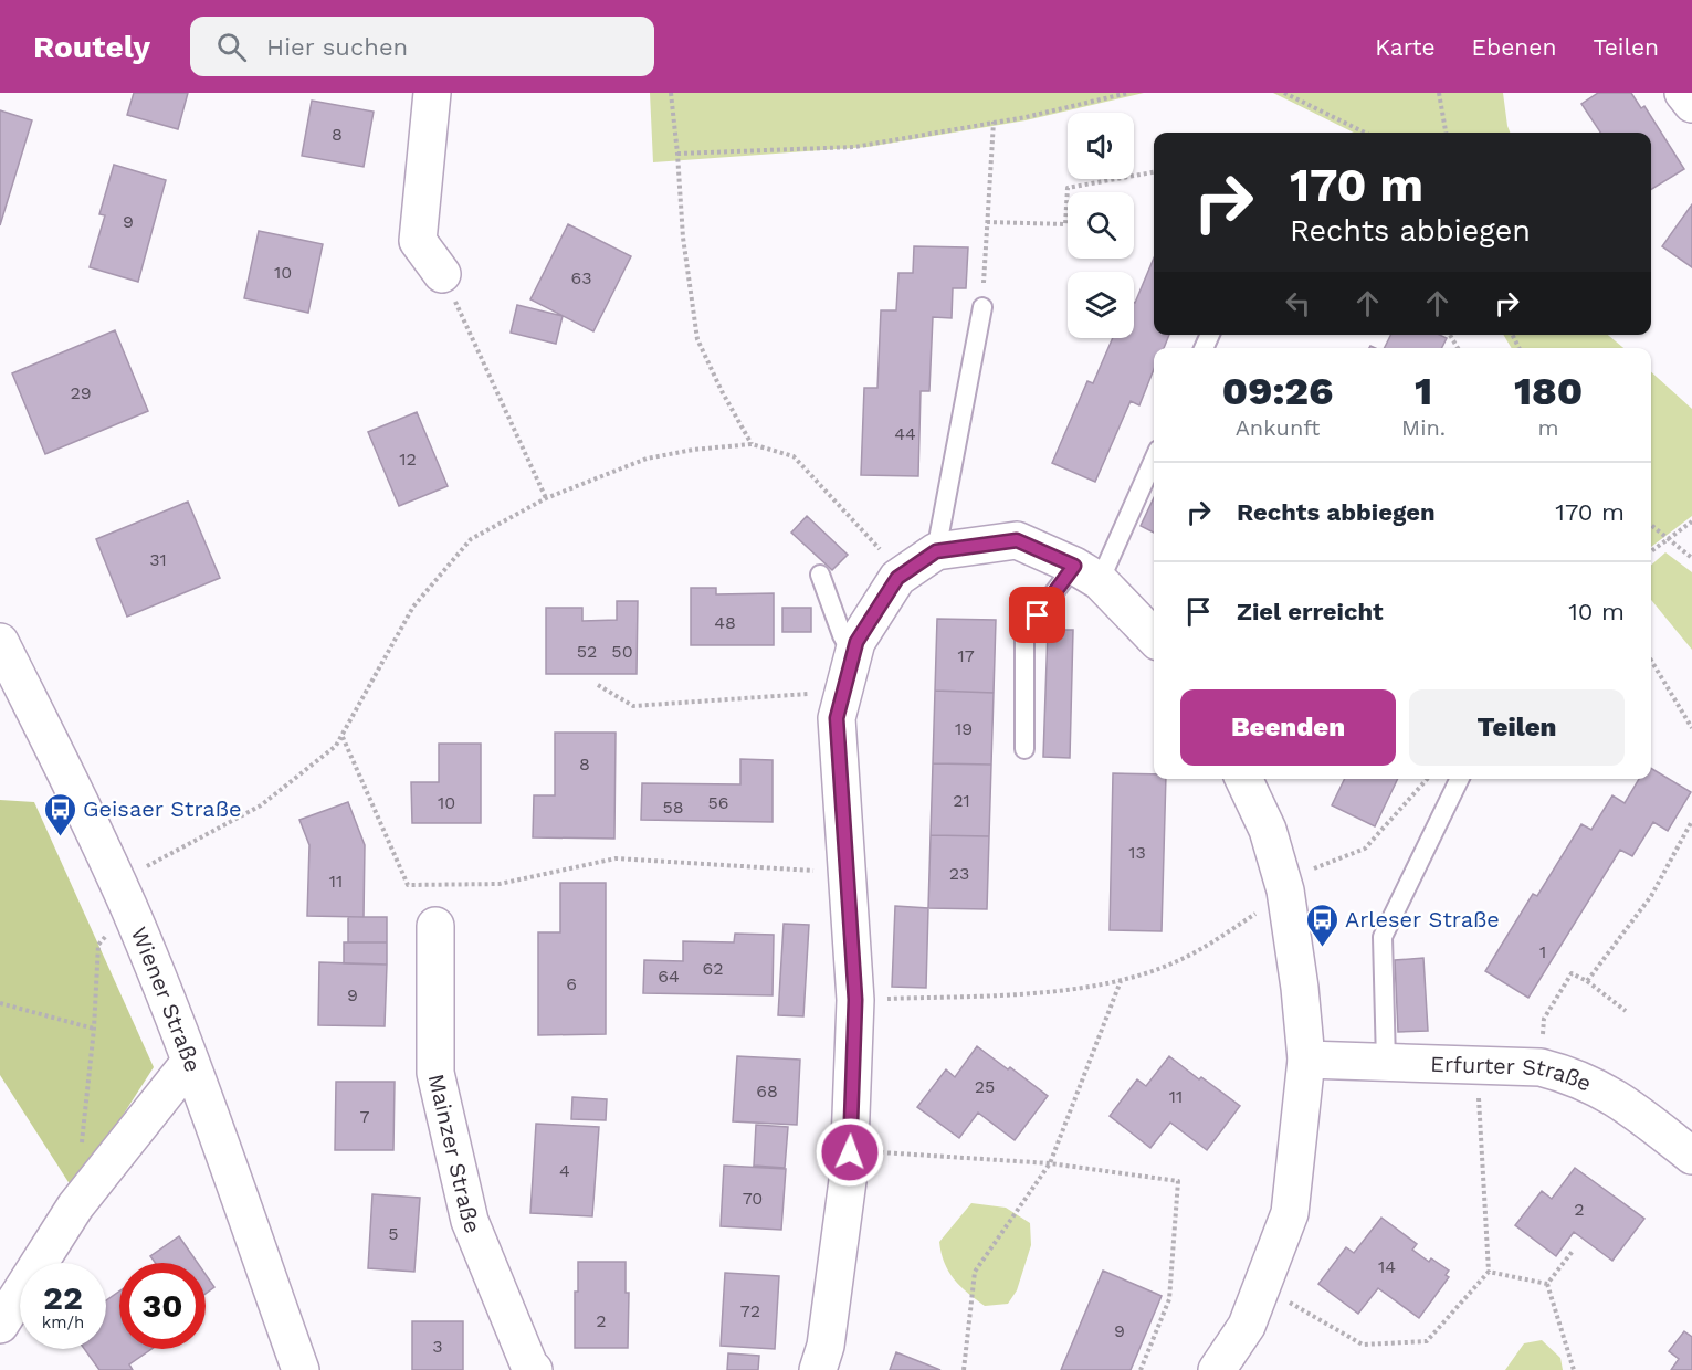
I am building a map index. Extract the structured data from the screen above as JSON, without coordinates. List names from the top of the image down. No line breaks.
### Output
{"streets":{"street":["Wiener Straße","Erfurter Straße","Mainzer Straße"]},"places":{"bus stop":["Geisaer Straße","Arleser Straße"]},"house_numbers":["8","9","10","63","29","44","12","31","48","52","50","17","19","8","21","10","56","58","13","23","11","1","62","64","6","9","25","68","11","7","4","70","2","5","14","72","2","9","3"],"page":{"header":"Routely","search":"Hier suchen","nav":["Karte","Ebenen","Teilen"],"turn":["170 m","Rechts abbiegen"],"eta":["09:26","Ankunft","1","Min.","180","m"],"list":[{"name":"Rechts abbiegen","value":"170 m"},{"name":"Ziel erreicht","value":"10 m"}],"buttons":["Beenden","Teilen"],"speed":"22 km/h","limit":"30"}}
